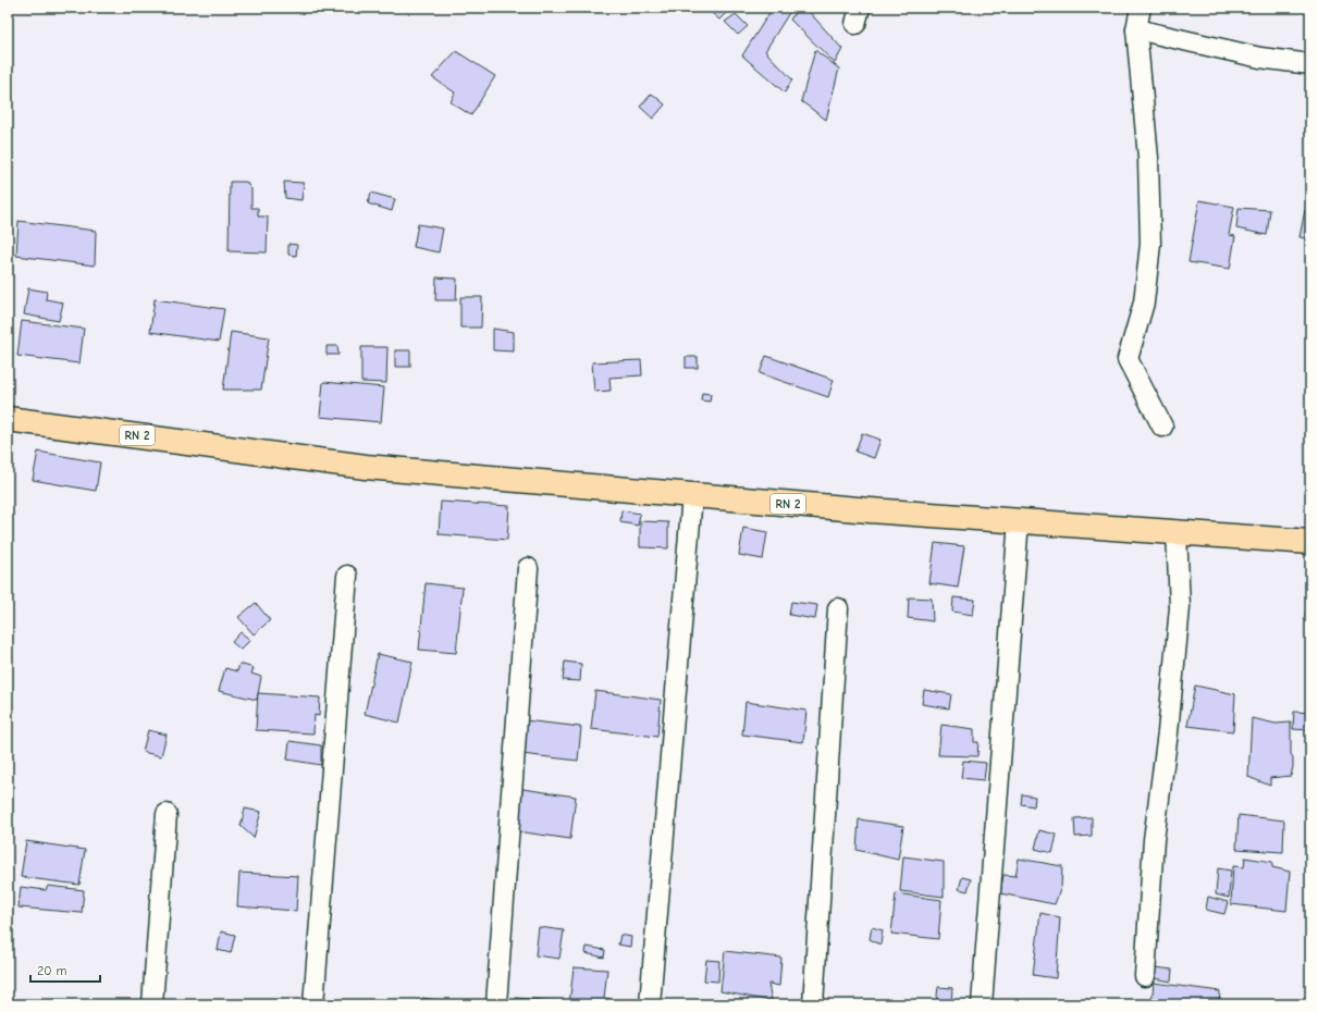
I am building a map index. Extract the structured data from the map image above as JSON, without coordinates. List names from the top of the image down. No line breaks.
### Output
{"streets":{"highway":["RN 2"]},"scale_bar":"20 m"}
